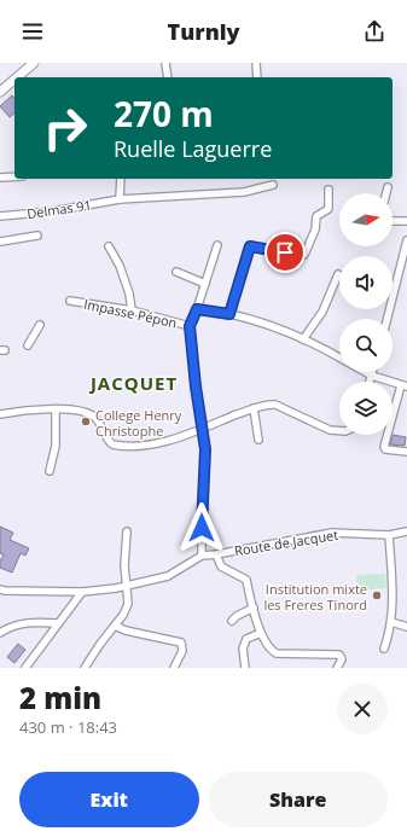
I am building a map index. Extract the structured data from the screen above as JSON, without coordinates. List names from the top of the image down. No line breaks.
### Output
{"streets":{"street":["Delmas 91","Impasse Pépon","Route de Jacquet"]},"districts":["JACQUET"],"places":["College Henry Christophe","Institution mixte les Freres Tinord"],"north":"right","page":{"header":"Turnly","turn":["270 m","Ruelle Laguerre"],"heading":["2 min","430 m · 18:43"],"buttons":["Exit","Share"]}}
